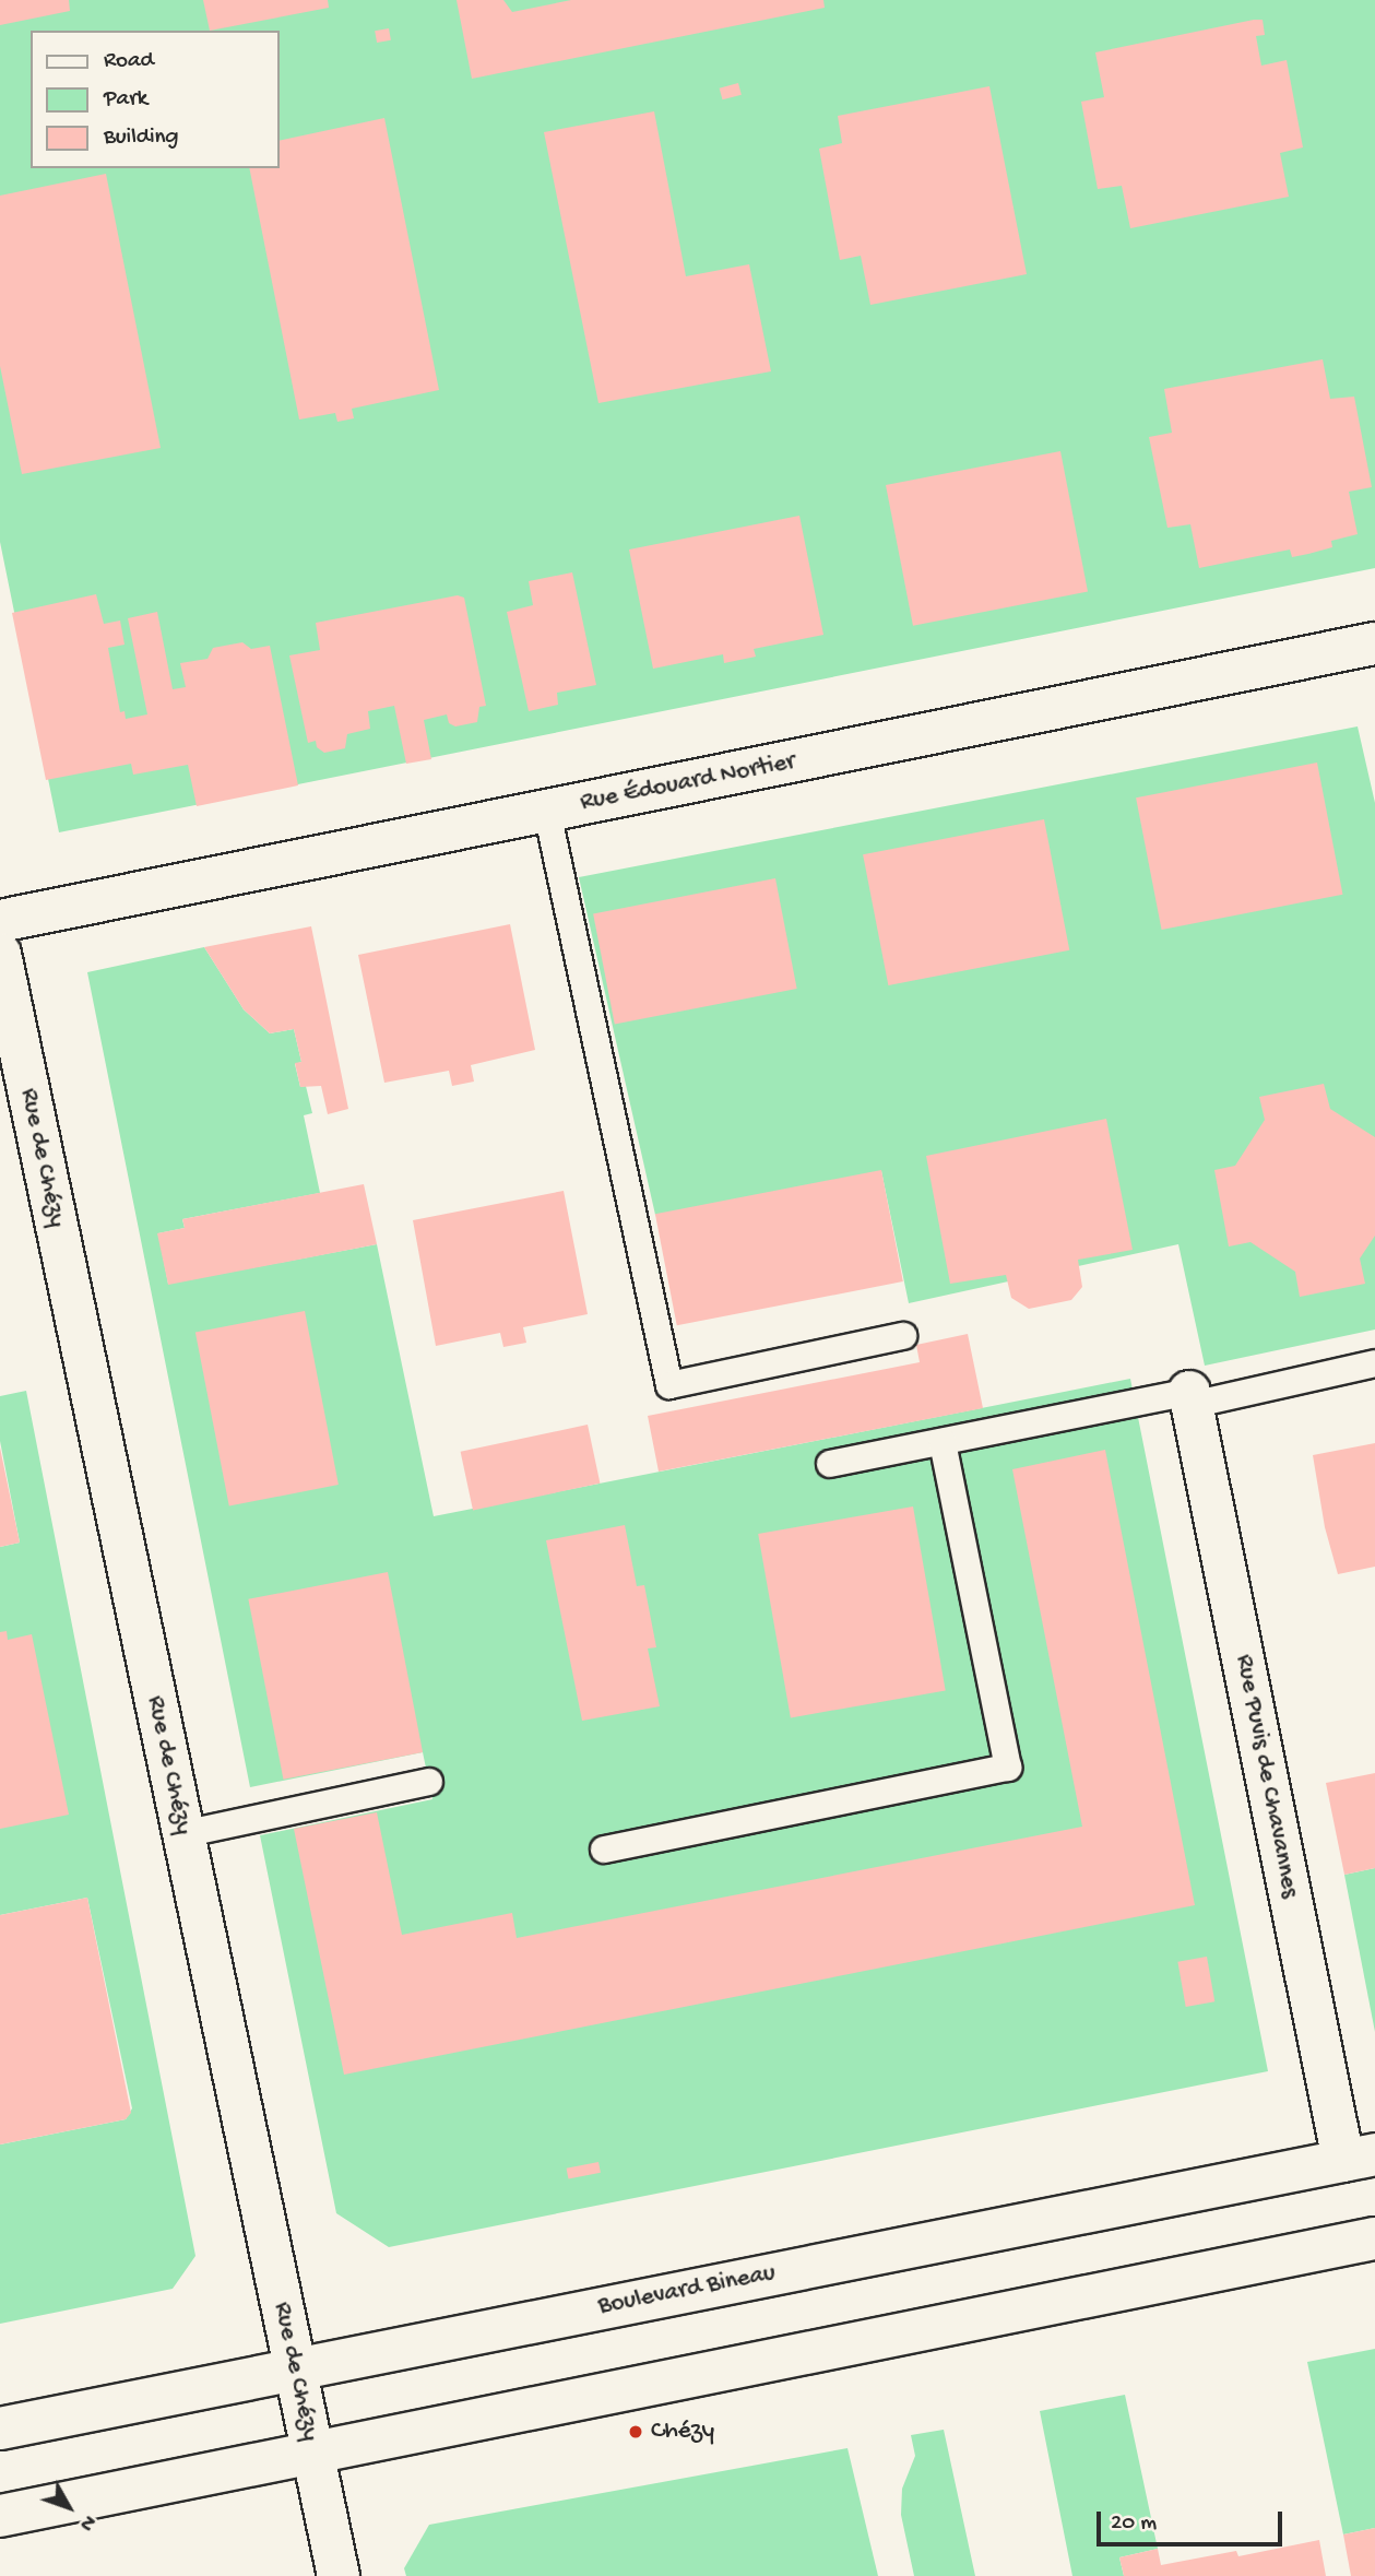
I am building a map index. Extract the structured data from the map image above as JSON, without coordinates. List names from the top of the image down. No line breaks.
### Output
{"streets":{"street":["Rue Édouard Nortier","Rue de Chézy","Rue Puvis de Chavannes","Boulevard Bineau"]},"crossings":[["Rue de Chézy","Boulevard Bineau"],["Rue Puvis de Chavannes","Boulevard Bineau"]],"places":["Chézy"],"legend":["Road","Park","Building"],"scale_bar":"20 m","north":"bottom right"}
